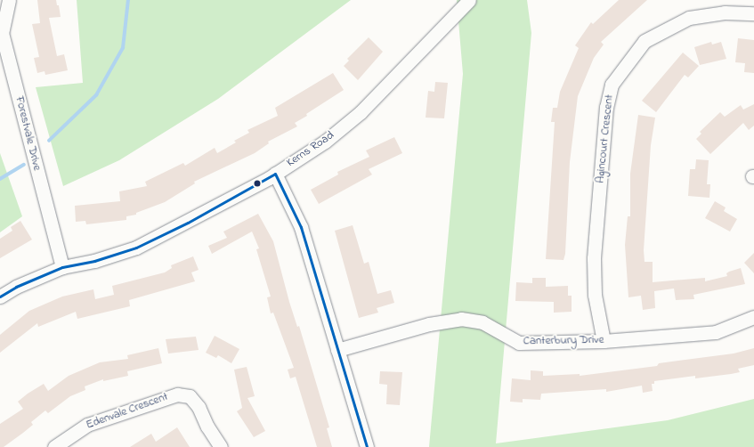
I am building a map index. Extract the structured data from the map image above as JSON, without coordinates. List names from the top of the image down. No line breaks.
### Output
{"streets":{"street":["Forestvale Drive","Agincourt Crescent","Kerns Road","Canterbury Drive","Edenvale Crescent"]},"crossings":[["Forestvale Drive","Kerns Road"],["Agincourt Crescent","Canterbury Drive"]]}
